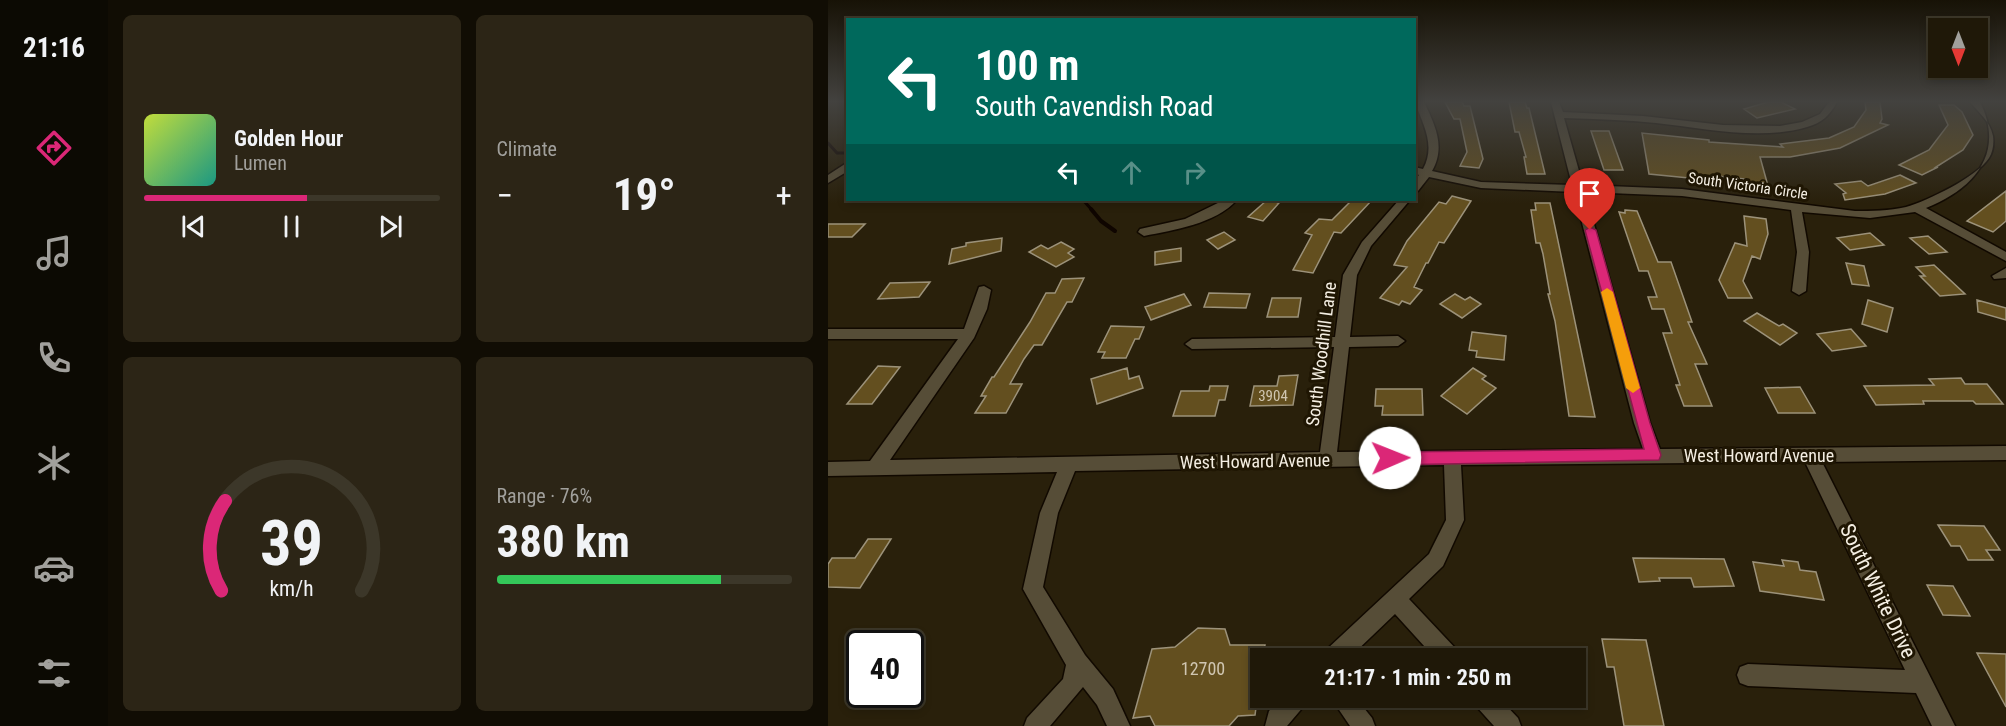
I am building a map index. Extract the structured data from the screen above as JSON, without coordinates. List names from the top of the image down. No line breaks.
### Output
{"streets":{"street":["South Victoria Circle","South Woodhill Lane","West Howard Avenue","South White Drive"]},"crossings":[["South Woodhill Lane","West Howard Avenue"],["West Howard Avenue","South White Drive"]],"house_numbers":["3904","12700"],"north":"bottom","page":{"tabs":"21:16","tile":["Climate",["Range · 76%","380 km"]],"turn":["100 m","South Cavendish Road"],"song":["Golden Hour","Lumen"],"heat":["−","19°","+"],"limit":"40","trip":"21:17 · 1 min · 250 m","gauge":["39","km/h"]}}
